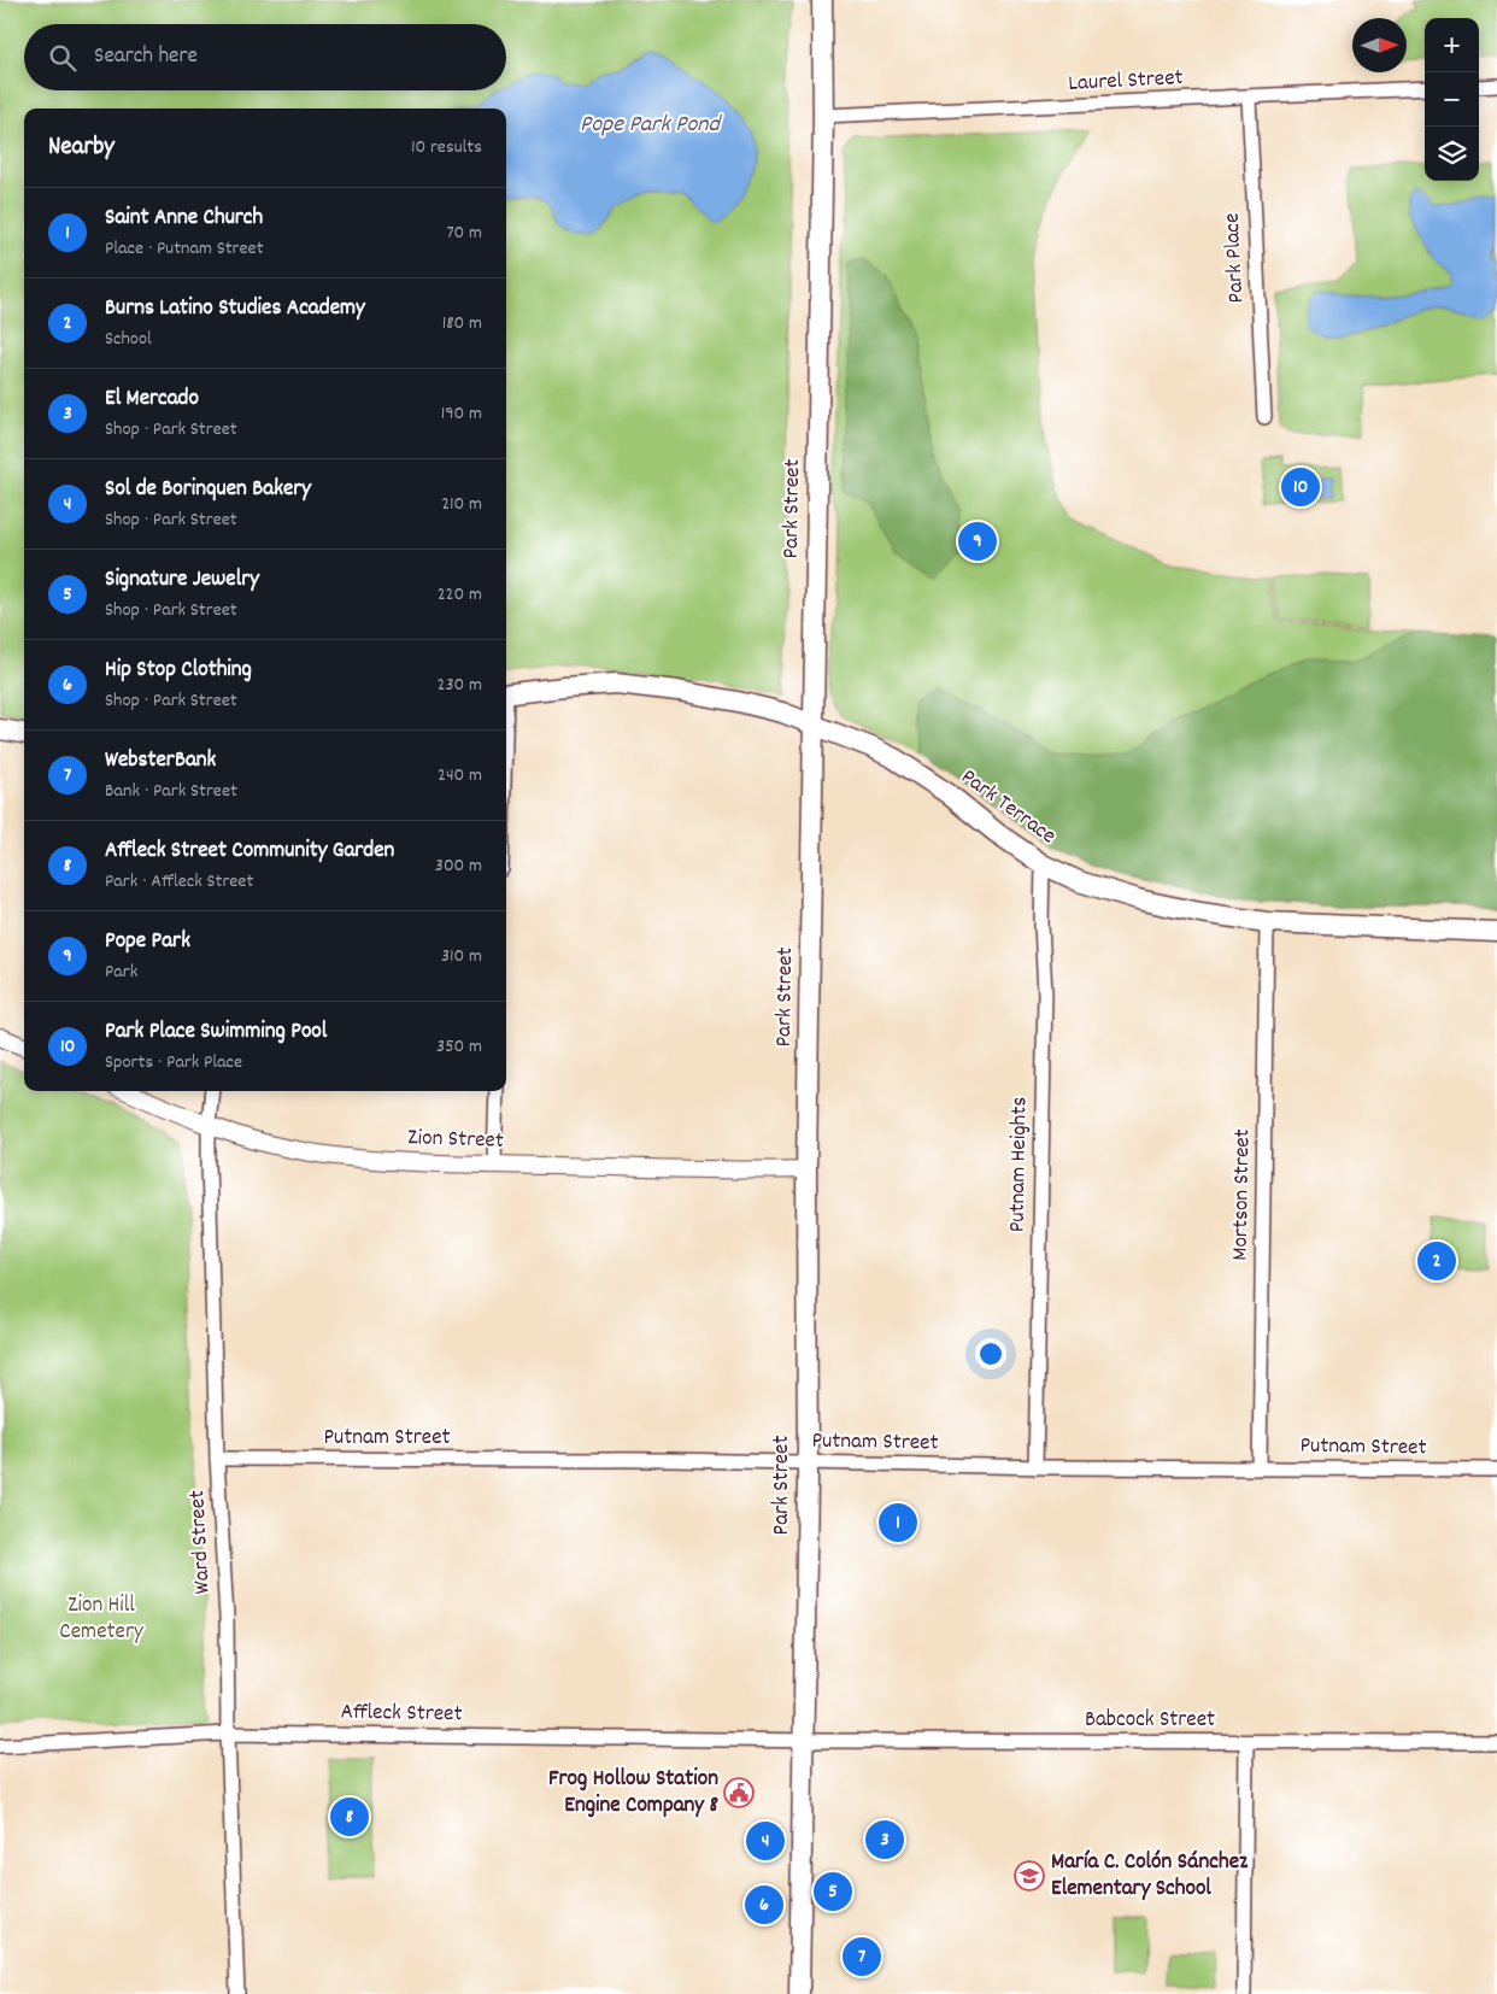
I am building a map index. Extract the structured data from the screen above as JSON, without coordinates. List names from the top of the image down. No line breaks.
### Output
{"streets":{"main road":["Park Street","Park Terrace"],"street":["Laurel Street","Park Place","Zion Street","Putnam Heights","Mortson Street","Putnam Street","Ward Street","Affleck Street","Babcock Street"]},"crossings":[["Laurel Street","Park Place"],["Laurel Street","Park Street"],["Park Street","Park Terrace"],["Park Street","Zion Street"],["Park Street","Putnam Street"],["Park Street","Affleck Street"],["Park Street","Babcock Street"],["Park Terrace","Putnam Heights"],["Park Terrace","Mortson Street"],["Zion Street","Ward Street"],["Putnam Heights","Putnam Street"],["Mortson Street","Putnam Street"],["Putnam Street","Ward Street"],["Ward Street","Affleck Street"],["Affleck Street","Babcock Street"]],"water":["Pope Park Pond"],"parks":["Zion Hill Cemetery"],"places":{"public building":["Frog Hollow Station Engine Company 8"],"school or university":["María C. Colón Sánchez Elementary School"]},"north":"right","page":{"map_buttons":["+","−"],"search":"Search here","heading":["Nearby","10 results"],"list":[{"mark":"1","name":"Saint Anne Church","note":"Place · Putnam Street","value":"70 m"},{"mark":"2","name":"Burns Latino Studies Academy","note":"School","value":"180 m"},{"mark":"3","name":"El Mercado","note":"Shop · Park Street","value":"190 m"},{"mark":"4","name":"Sol de Borinquen Bakery","note":"Shop · Park Street","value":"210 m"},{"mark":"5","name":"Signature Jewelry","note":"Shop · Park Street","value":"220 m"},{"mark":"6","name":"Hip Stop Clothing","note":"Shop · Park Street","value":"230 m"},{"mark":"7","name":"WebsterBank","note":"Bank · Park Street","value":"240 m"},{"mark":"8","name":"Affleck Street Community Garden","note":"Park · Affleck Street","value":"300 m"},{"mark":"9","name":"Pope Park","note":"Park","value":"310 m"},{"mark":"10","name":"Park Place Swimming Pool","note":"Sports · Park Place","value":"350 m"}],"pins":["10","9","2","1","8","3","4","5","6","7"]}}
